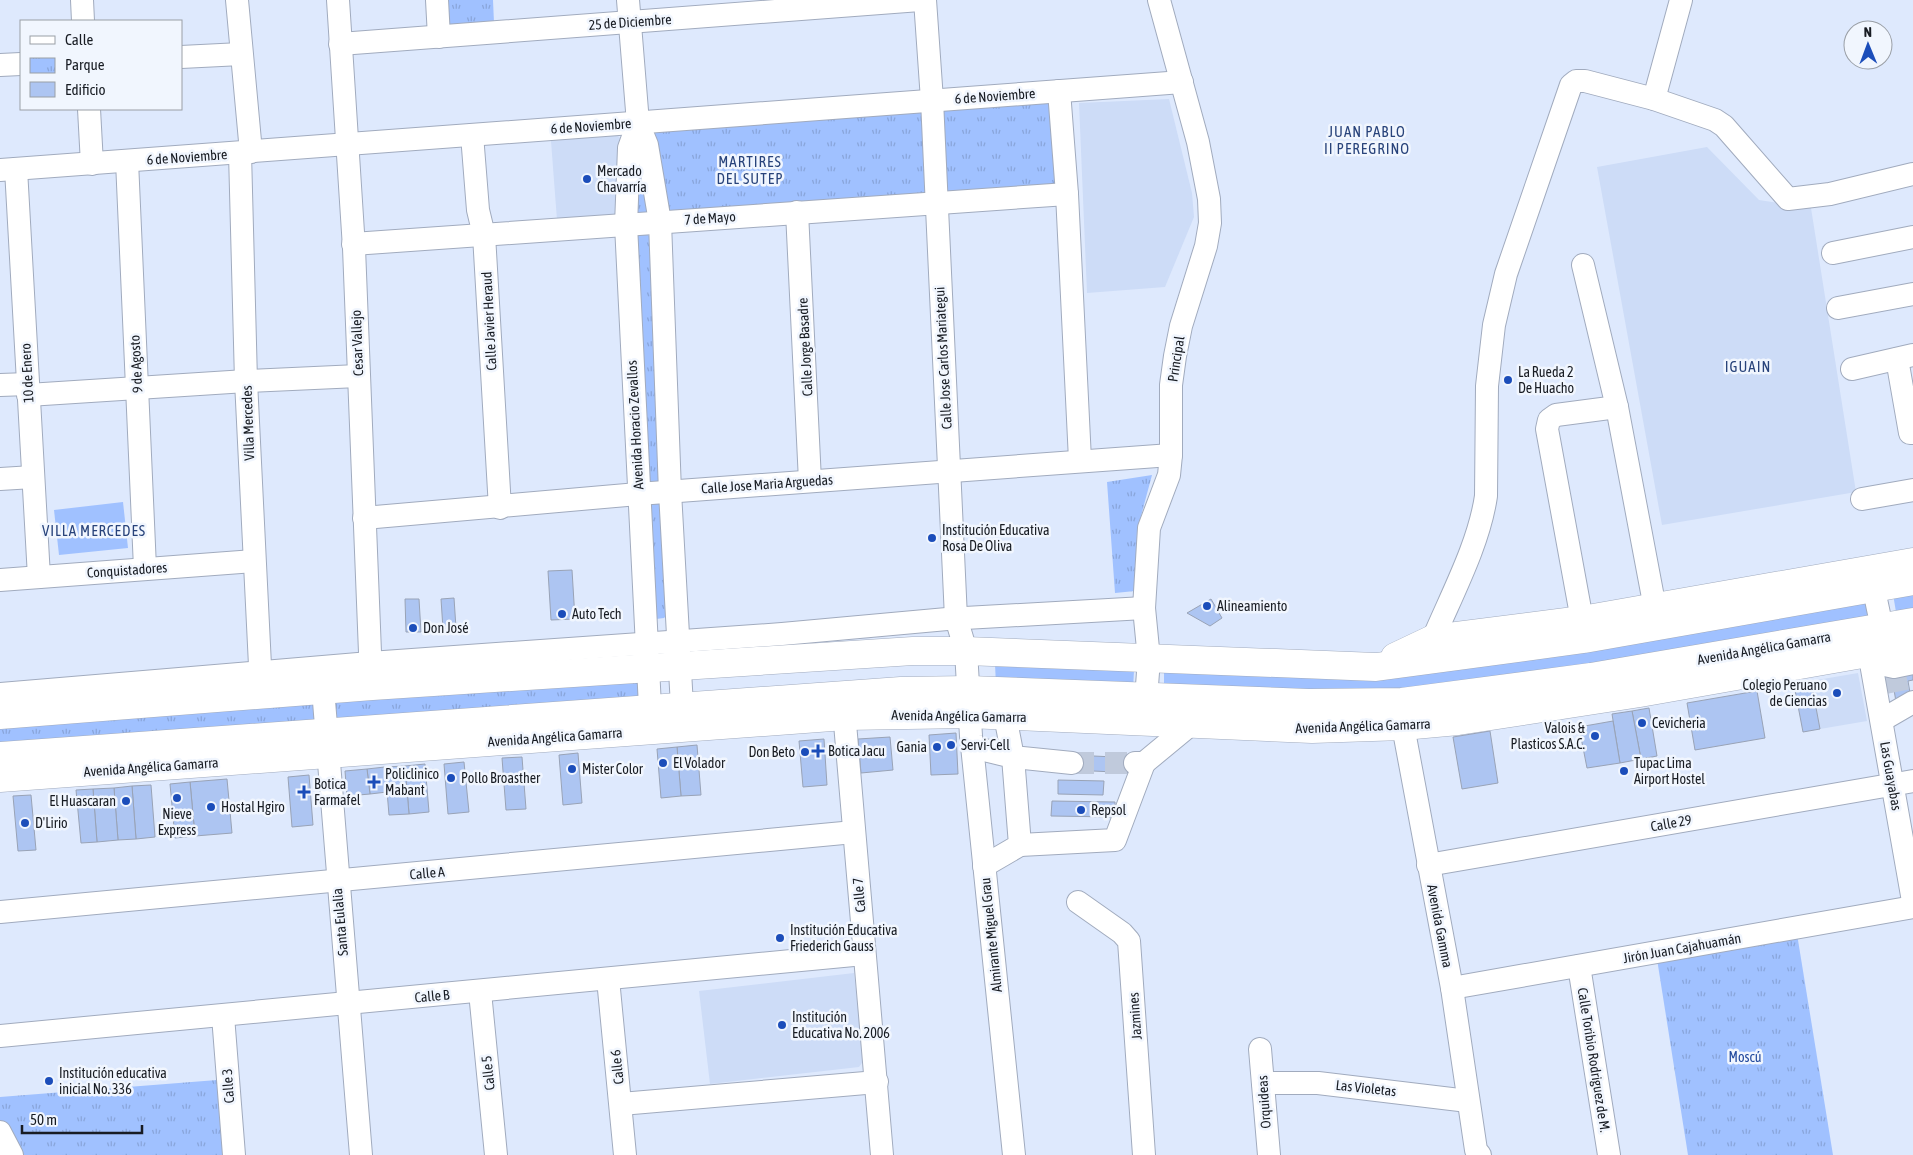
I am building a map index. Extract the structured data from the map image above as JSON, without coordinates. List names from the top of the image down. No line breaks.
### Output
{"streets":{"main road":["Avenida Angélica Gamarra"],"street":["25 de Diciembre","6 de Noviembre","7 de Mayo","Calle Javier Heraud","Cesar Vallejo","Calle Jorge Basadre","Calle Jose Carlos Mariategui","Principal","9 de Agosto","10 de Enero","Villa Mercedes","Avenida Horacio Zevallos","Calle Jose Maria Arguedas","Conquistadores","Las Guayabas","Calle 29","Calle A","Calle 7","Santa Eulalia","Avenida Gamma","Almirante Miguel Grau","Jirón Juan Cajahuamán","Calle B","Jazmines","Calle Toribio Rodriguez de M.","Calle 6","Calle 5","Calle 3","Las Violetas","Orquideas"]},"crossings":[["25 de Diciembre","Cesar Vallejo"],["25 de Diciembre","Avenida Horacio Zevallos"],["6 de Noviembre","Calle Javier Heraud"],["6 de Noviembre","Cesar Vallejo"],["6 de Noviembre","Calle Jose Carlos Mariategui"],["6 de Noviembre","Principal"],["6 de Noviembre","9 de Agosto"],["6 de Noviembre","10 de Enero"],["6 de Noviembre","Villa Mercedes"],["6 de Noviembre","Avenida Horacio Zevallos"],["7 de Mayo","Calle Javier Heraud"],["7 de Mayo","Cesar Vallejo"],["7 de Mayo","Calle Jorge Basadre"],["7 de Mayo","Calle Jose Carlos Mariategui"],["7 de Mayo","Avenida Horacio Zevallos"],["Calle Javier Heraud","Calle Jose Maria Arguedas"],["Cesar Vallejo","Calle Jose Maria Arguedas"],["Calle Jorge Basadre","Calle Jose Maria Arguedas"],["Calle Jose Carlos Mariategui","Calle Jose Maria Arguedas"],["Calle Jose Carlos Mariategui","Avenida Angélica Gamarra"],["Calle Jose Carlos Mariategui","Almirante Miguel Grau"],["Principal","Calle Jose Maria Arguedas"],["Principal","Avenida Angélica Gamarra"],["9 de Agosto","Conquistadores"],["10 de Enero","Conquistadores"],["Villa Mercedes","Conquistadores"],["Avenida Horacio Zevallos","Calle Jose Maria Arguedas"],["Avenida Horacio Zevallos","Avenida Angélica Gamarra"],["Avenida Angélica Gamarra","Las Guayabas"],["Avenida Angélica Gamarra","Calle 7"],["Avenida Angélica Gamarra","Santa Eulalia"],["Avenida Angélica Gamarra","Avenida Gamma"],["Avenida Angélica Gamarra","Almirante Miguel Grau"],["Las Guayabas","Calle 29"],["Calle 29","Avenida Gamma"],["Calle A","Calle 7"],["Calle A","Santa Eulalia"],["Calle 7","Calle B"],["Santa Eulalia","Calle B"],["Avenida Gamma","Jirón Juan Cajahuamán"],["Avenida Gamma","Las Violetas"],["Jirón Juan Cajahuamán","Calle Toribio Rodriguez de M."],["Calle B","Calle 6"],["Calle B","Calle 5"],["Calle B","Calle 3"],["Las Violetas","Orquideas"]],"districts":["JUAN PABLO II PEREGRINO","MARTIRES DEL SUTEP","IGUAIN","VILLA MERCEDES"],"parks":["Moscú"],"places":{"other":["Mercado Chavarría","La Rueda 2 De Huacho","Institución Educativa Rosa De Oliva","Alineamiento","Auto Tech","Don José","Colegio Peruano de Ciencias","Cevicheria","Valois & Plasticos S.A.C.","Servi-Cell","Gania","Don Beto","El Volador","Mister Color","Tupac Lima Airport Hostel","Pollo Broasther","Nieve Express","El Huascaran","Hostal Hgiro","Repsol","D'Lirio","Institución Educativa Friederich Gauss","Institución Educativa No. 2006","Institución educativa inicial No. 336"],"health":["Botica Jacu","Policlinico Mabant","Botica Farmafel"]},"legend":["Calle","Parque","Edificio"],"scale_bar":"50 m","north":"top"}
